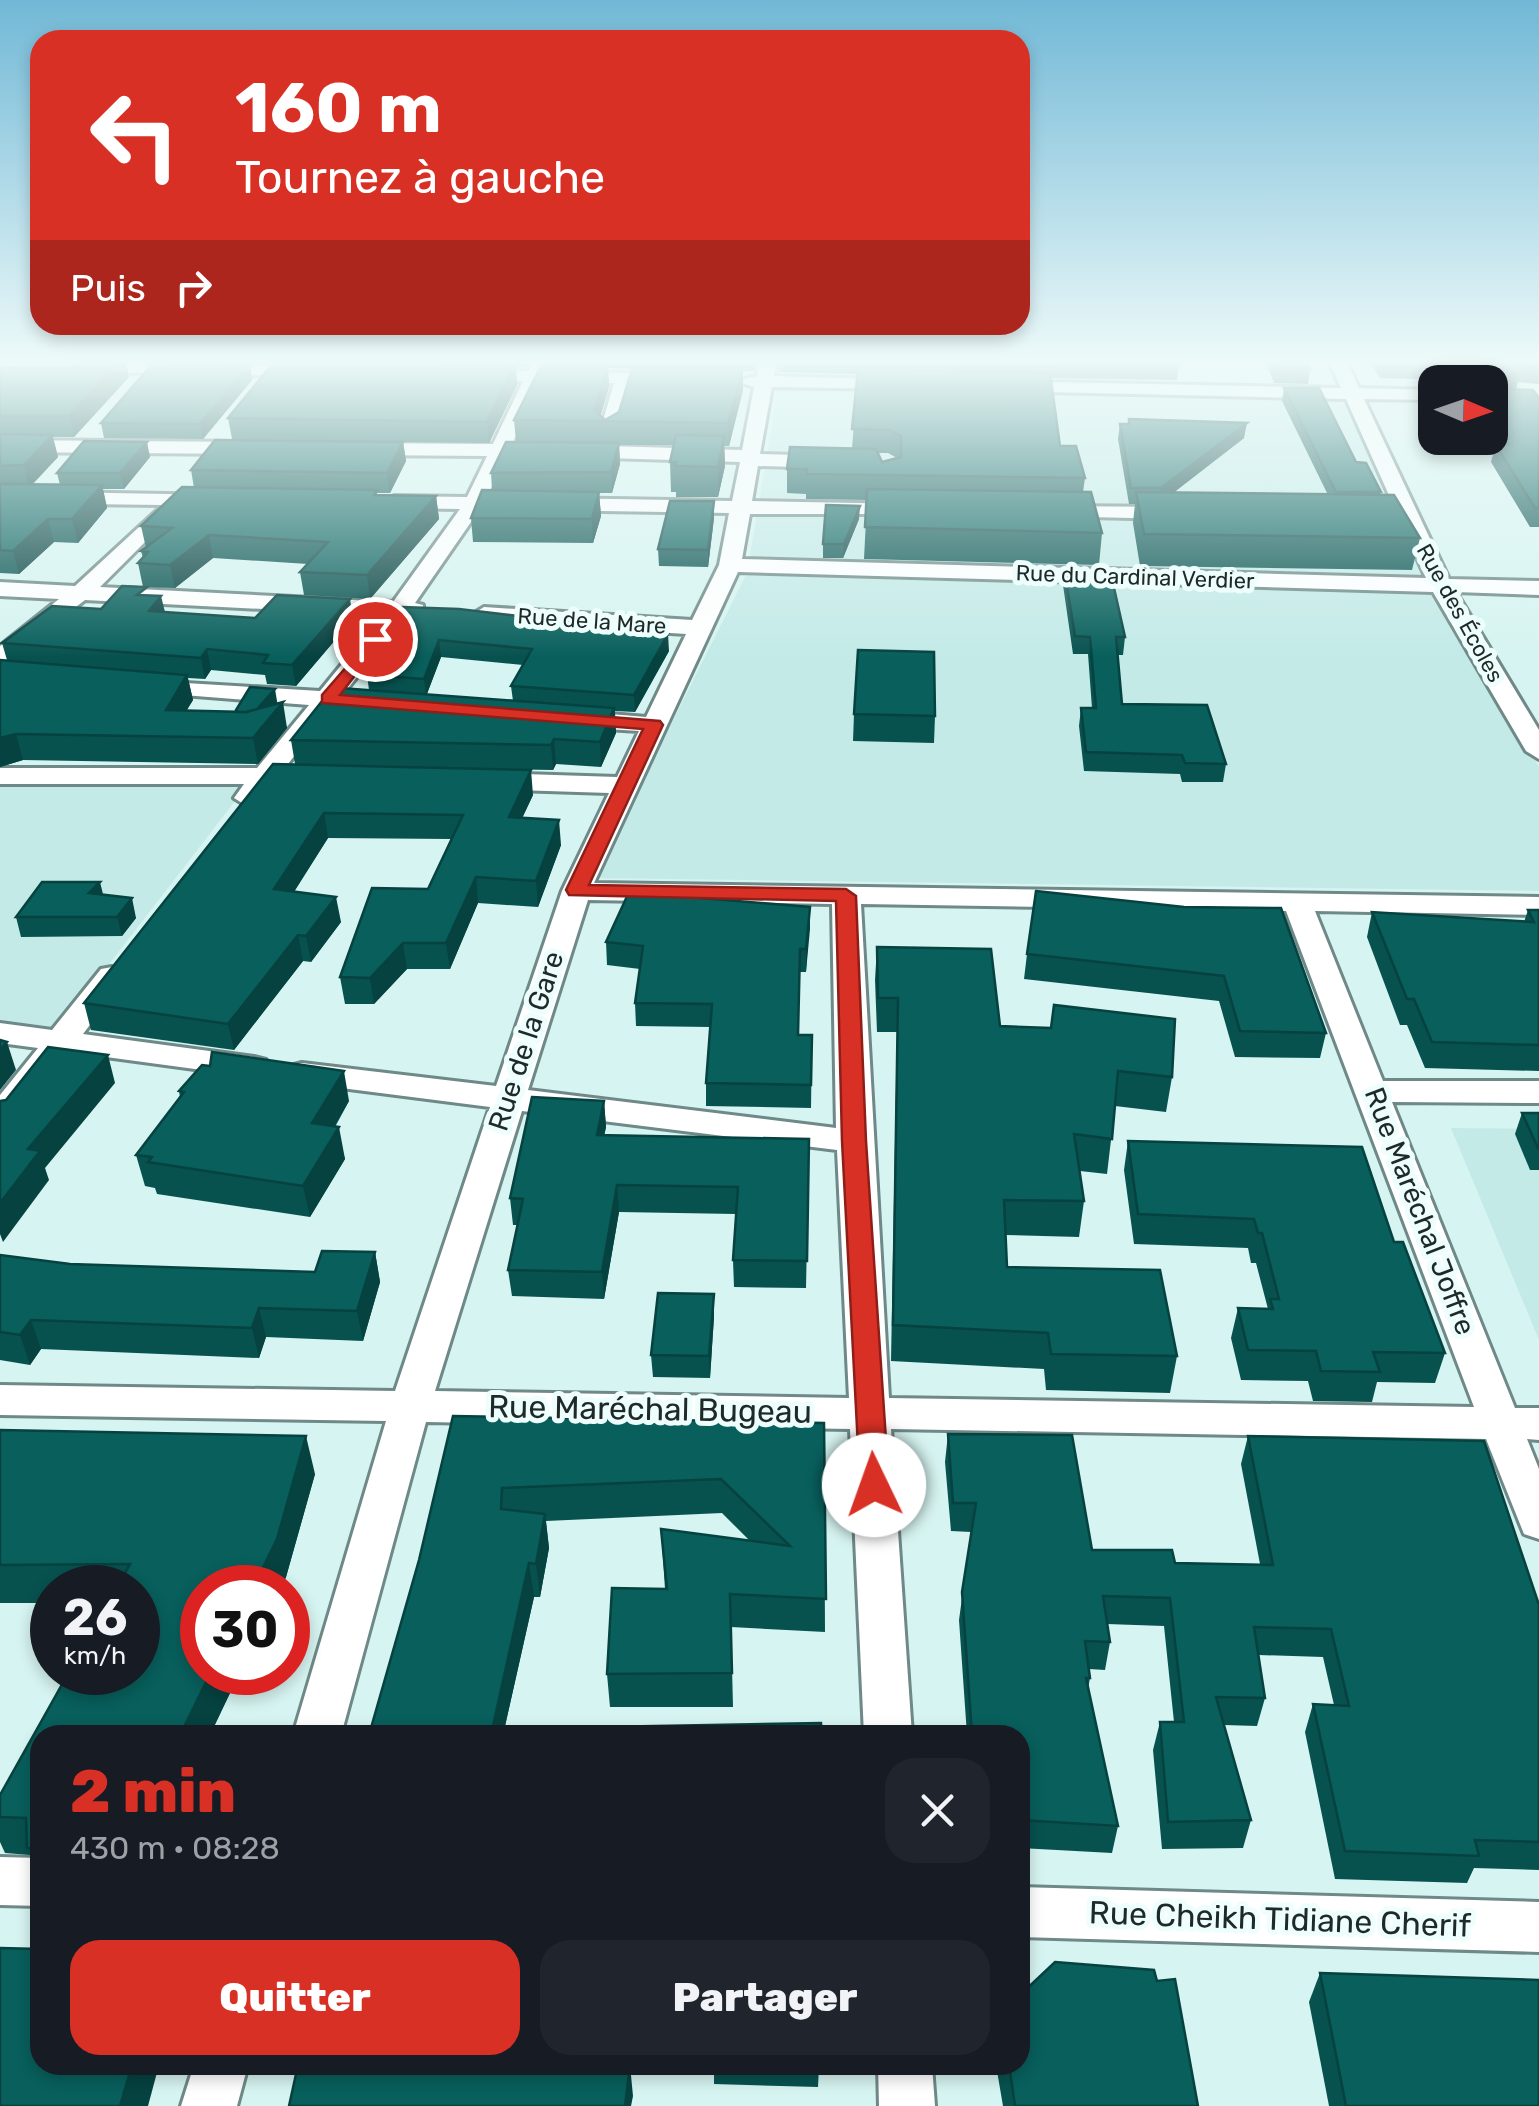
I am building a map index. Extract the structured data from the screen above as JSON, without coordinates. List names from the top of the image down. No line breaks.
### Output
{"streets":{"street":["Rue du Cardinal Verdier","Rue des Écoles","Rue de la Mare","Rue de la Gare","Rue Maréchal Joffre","Rue Maréchal Bugeau","Rue Cheikh Tidiane Cherif"]},"crossings":[["Rue du Cardinal Verdier","Rue des Écoles"],["Rue du Cardinal Verdier","Rue de la Gare"],["Rue de la Mare","Rue de la Gare"],["Rue de la Gare","Rue Maréchal Bugeau"],["Rue Maréchal Joffre","Rue Maréchal Bugeau"]],"north":"right","page":{"turn":["160 m","Tournez à gauche"],"then":"Puis","speed":"26 km/h","limit":"30","heading":["2 min","430 m · 08:28"],"buttons":["Quitter","Partager"]}}
